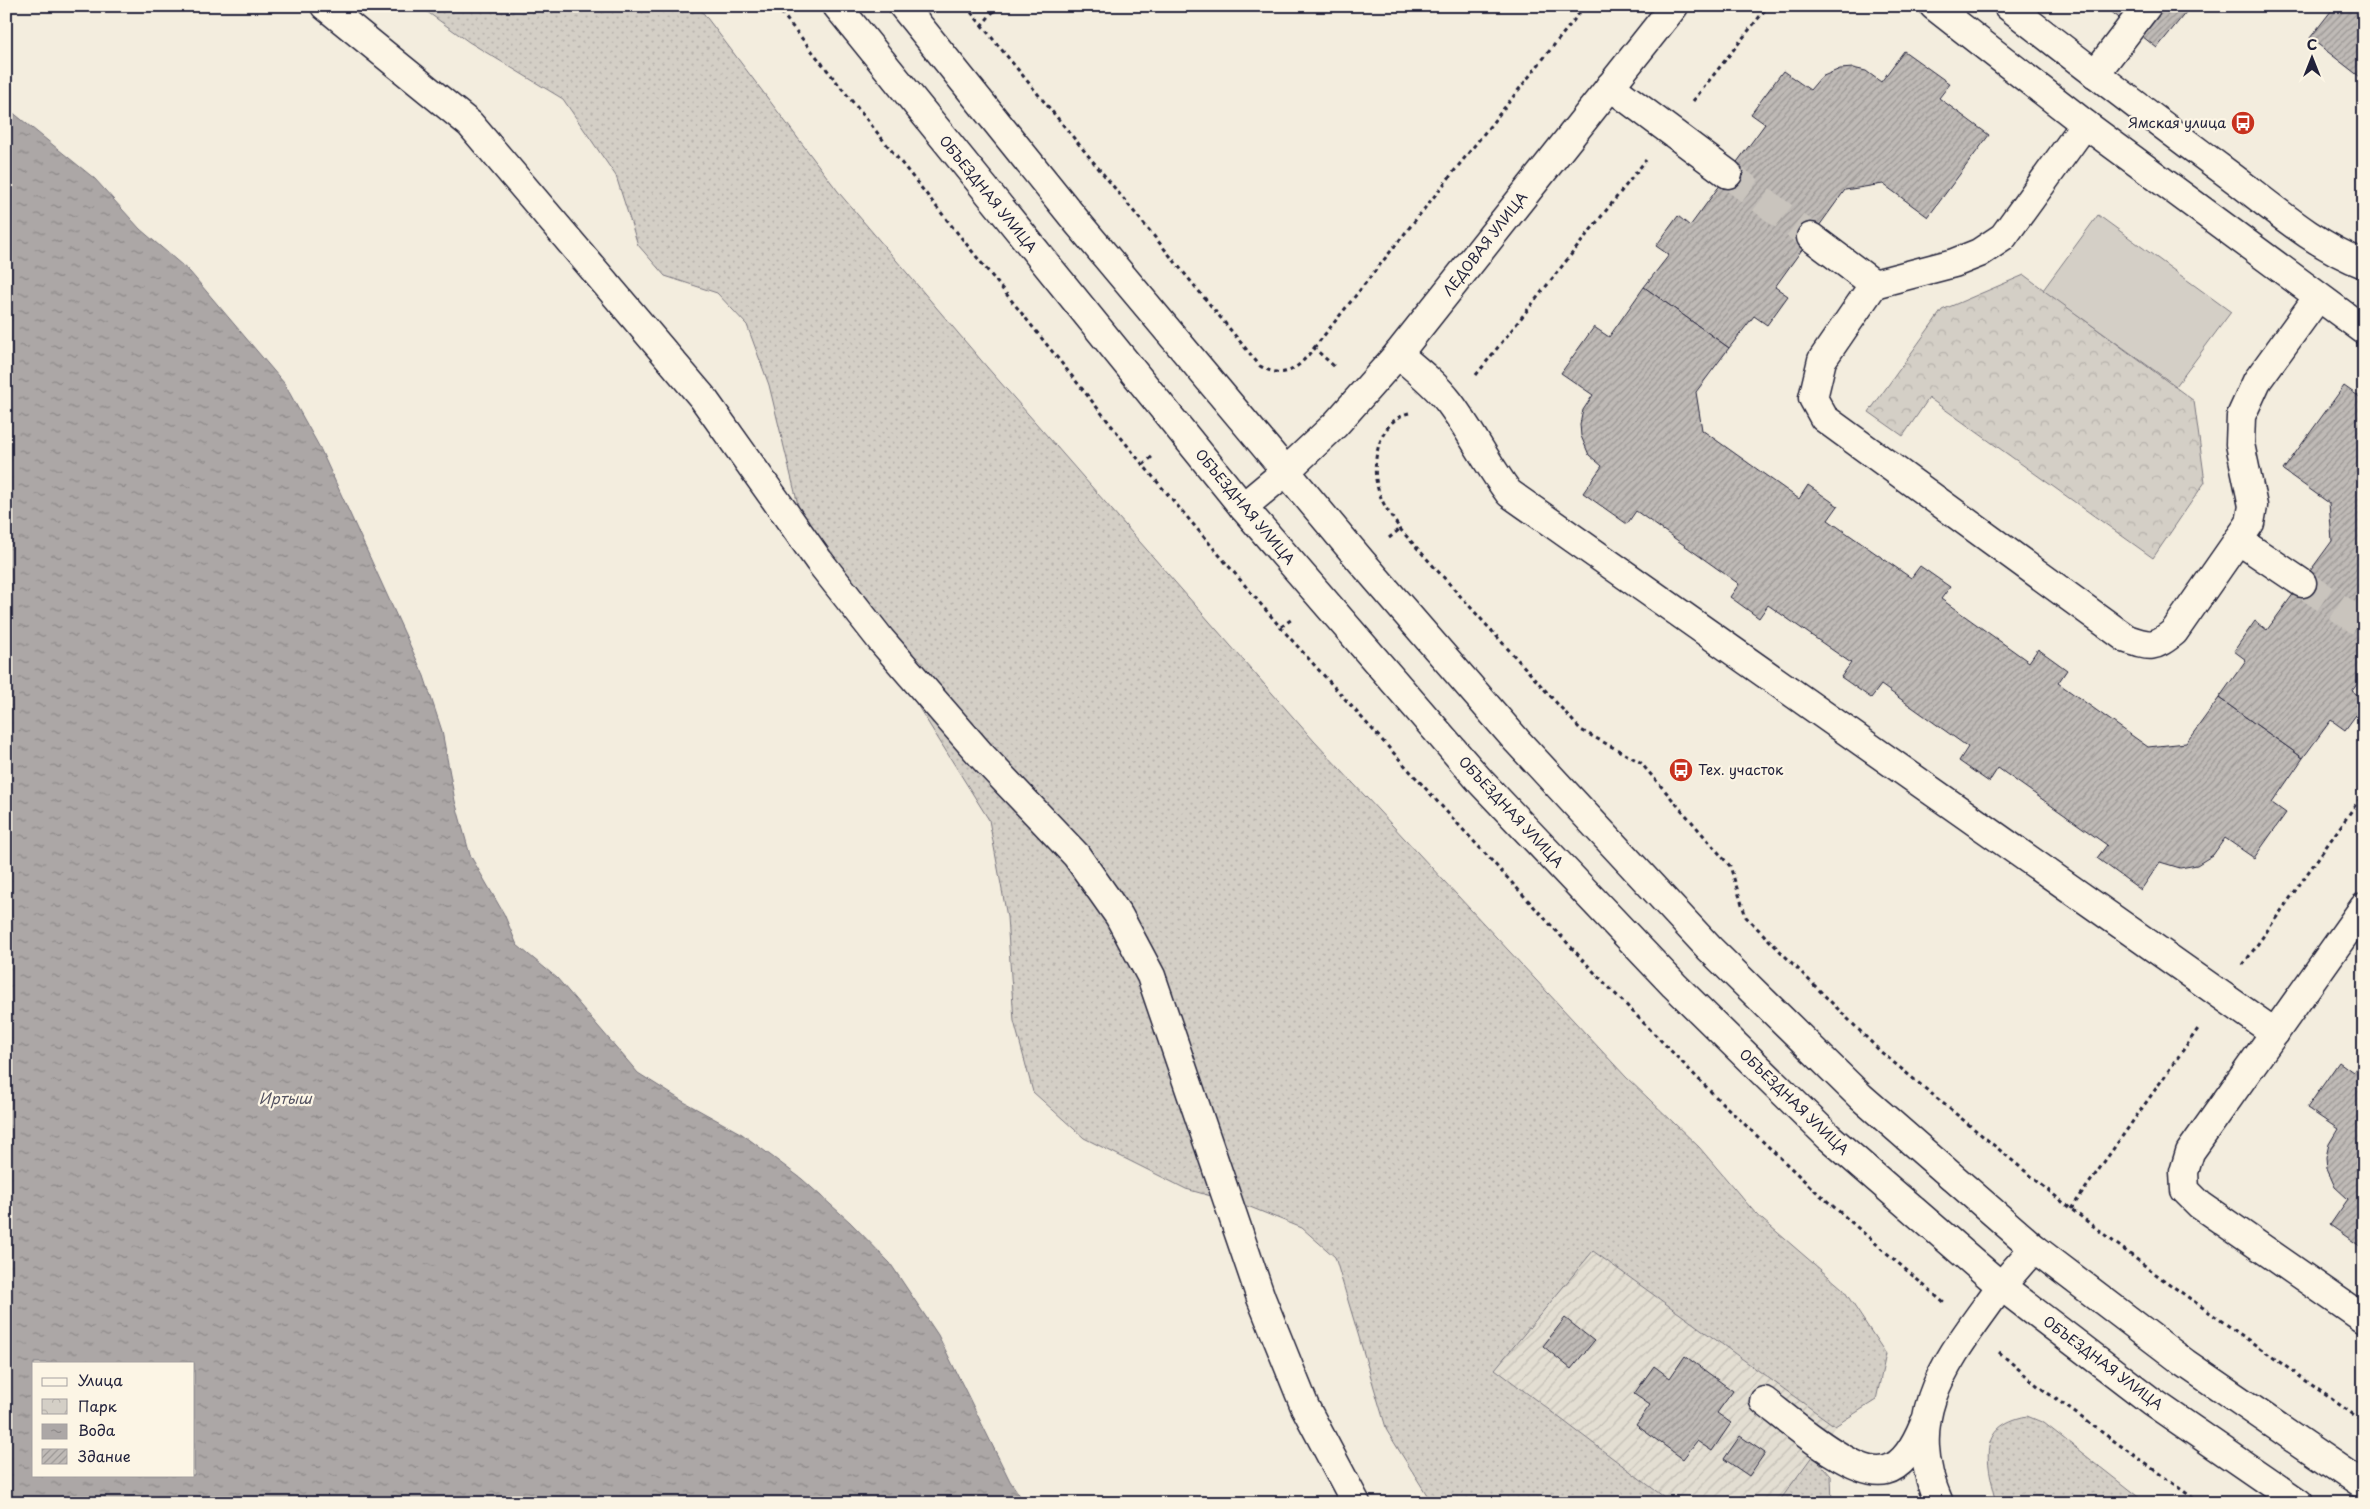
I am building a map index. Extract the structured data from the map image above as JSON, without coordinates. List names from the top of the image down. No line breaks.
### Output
{"streets":{"main road":["ОБЪЕЗДНАЯ УЛИЦА","ЛЕДОВАЯ УЛИЦА"]},"crossings":[["ОБЪЕЗДНАЯ УЛИЦА","ЛЕДОВАЯ УЛИЦА"]],"water":["Иртыш"],"places":{"bus stop":["Ямская улица","Тех. участок"]},"legend":["Улица","Парк","Вода","Здание"],"north":"top"}
